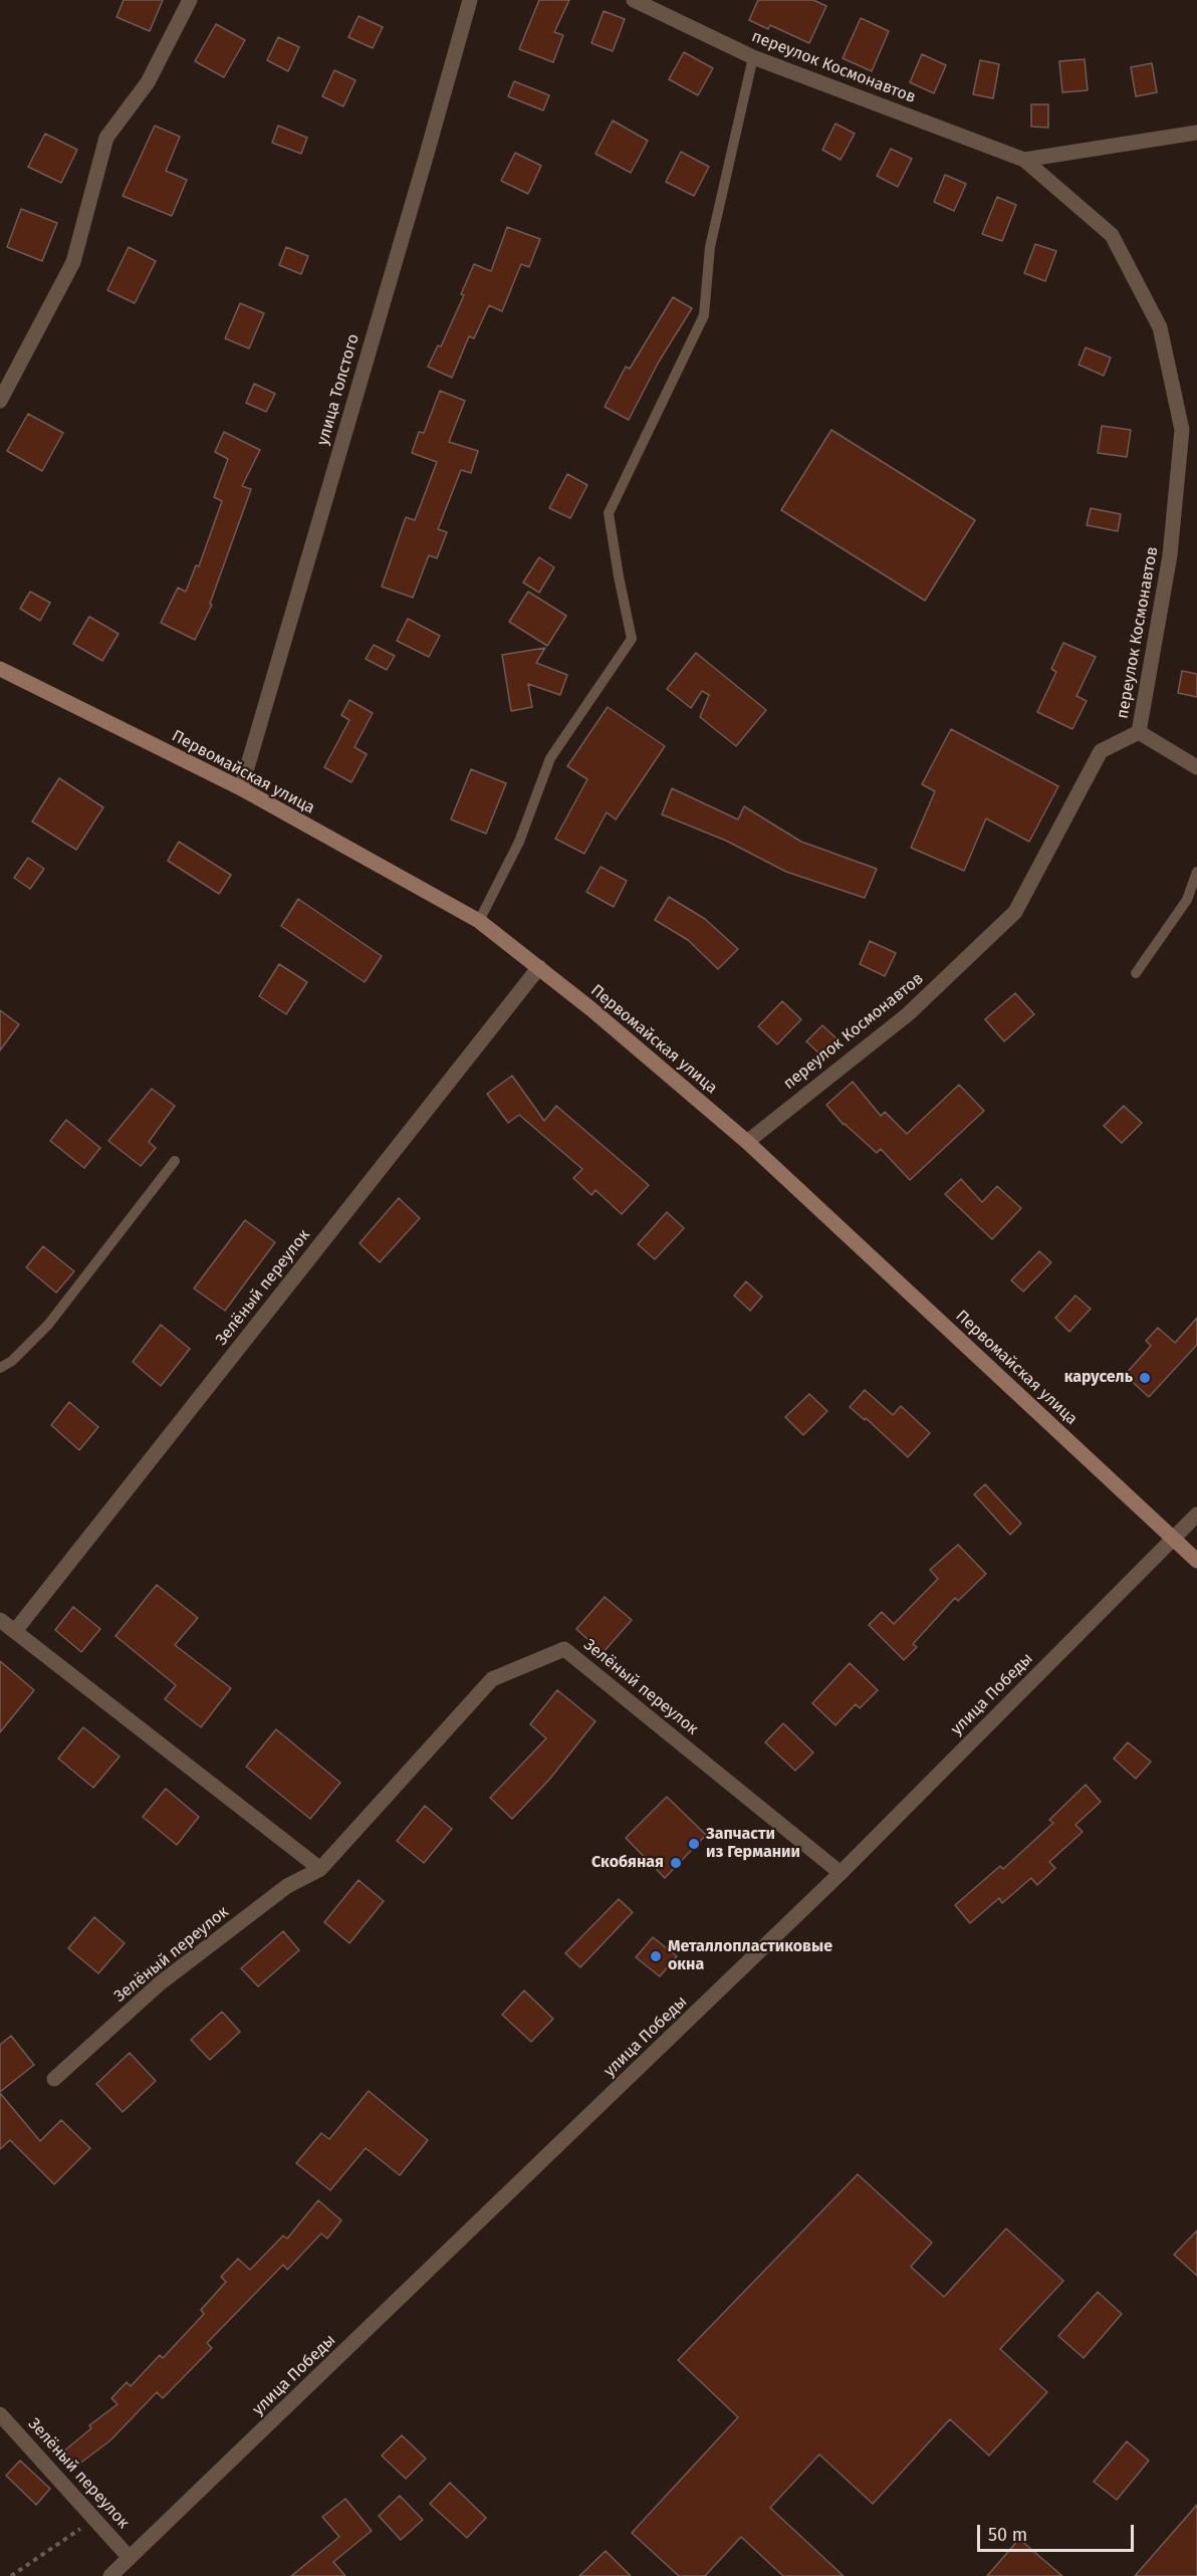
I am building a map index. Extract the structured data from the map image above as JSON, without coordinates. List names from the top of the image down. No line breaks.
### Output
{"streets":{"main road":["Первомайская улица"],"street":["переулок Космонавтов","улица Толстого","Зелёный переулок","улица Победы"]},"crossings":[["переулок Космонавтов","Первомайская улица"],["улица Толстого","Первомайская улица"],["Первомайская улица","Зелёный переулок"],["Первомайская улица","улица Победы"],["Зелёный переулок","улица Победы"]],"places":["карусель","Запчасти из Германии","Скобяная","Металлопластиковые окна"],"scale_bar":"50 m"}
